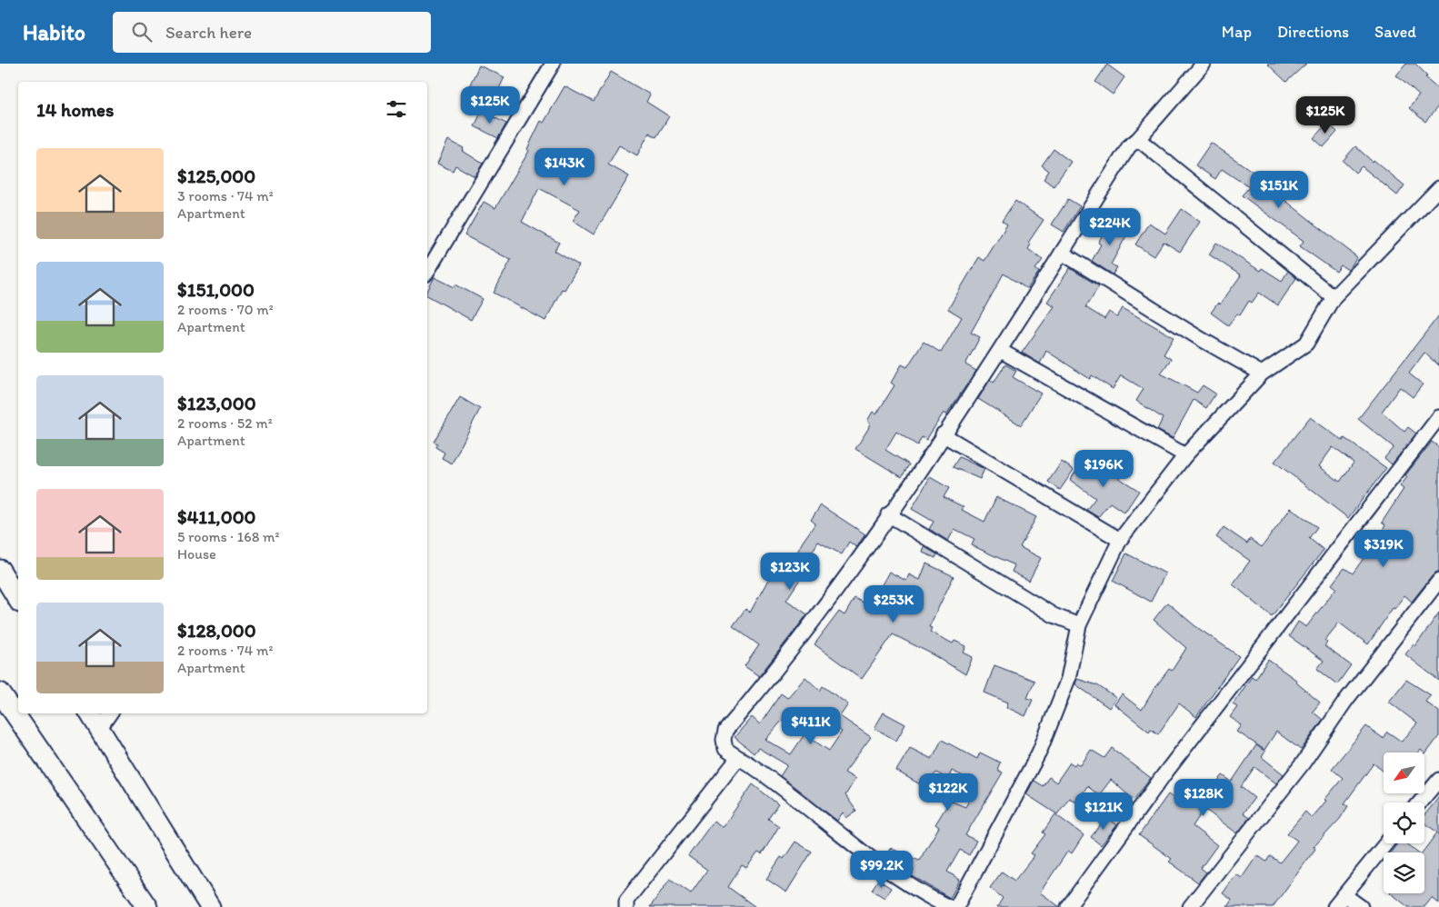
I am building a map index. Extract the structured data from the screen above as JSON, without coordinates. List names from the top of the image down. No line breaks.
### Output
{"north":"bottom left","page":{"header":"Habito","search":"Search here","nav":["Map","Directions","Saved"],"heading":"14 homes","price":["$125K","$125K","$143K","$151K","$224K","$196K","$319K","$123K","$253K","$411K","$122K","$128K","$121K","$99.2K"],"list":[{"name":"$125,000","note":"3 rooms · 74 m² · Apartment"},{"name":"$151,000","note":"2 rooms · 70 m² · Apartment"},{"name":"$123,000","note":"2 rooms · 52 m² · Apartment"},{"name":"$411,000","note":"5 rooms · 168 m² · House"},{"name":"$128,000","note":"2 rooms · 74 m² · Apartment"}]}}
